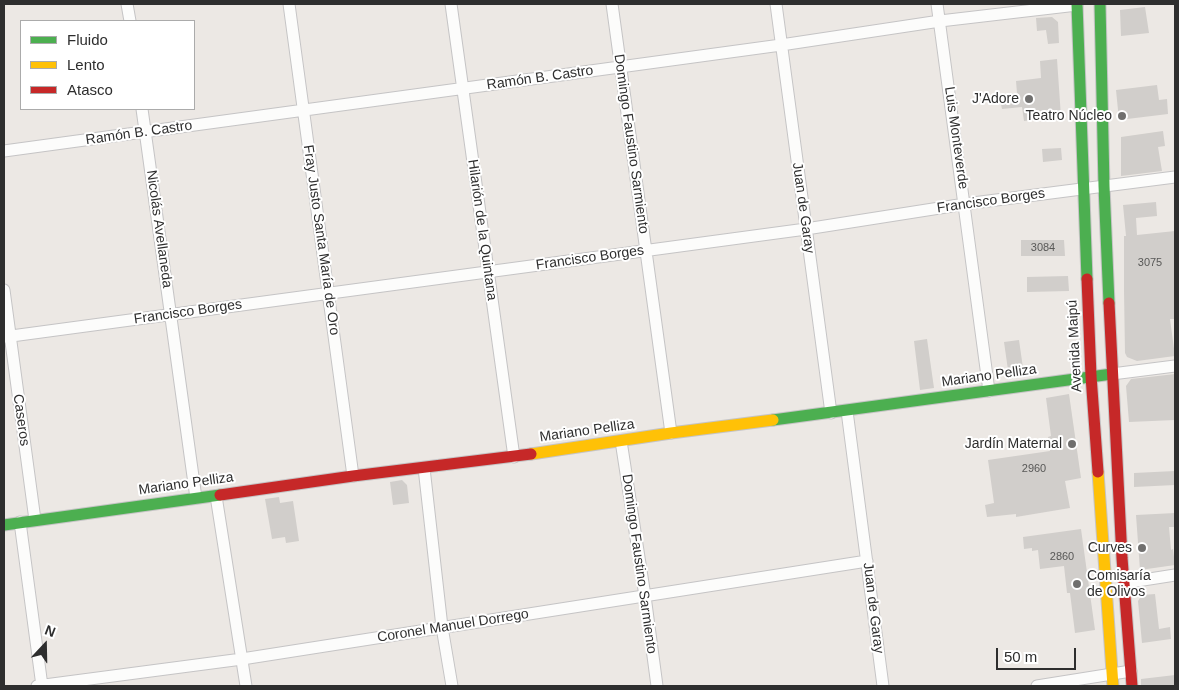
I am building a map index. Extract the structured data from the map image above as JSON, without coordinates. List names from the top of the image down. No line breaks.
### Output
{"streets":{"main road":["Avenida Maipú","Mariano Pelliza"],"street":["Ramón B. Castro","Luis Monteverde","Domingo Faustino Sarmiento","Francisco Borges","Juan de Garay","Nicolás Avellaneda","Hilarión de la Quintana","Fray Justo Santa María de Oro","Caseros","Coronel Manuel Dorrego"]},"crossings":[["Ramón B. Castro","Luis Monteverde"],["Ramón B. Castro","Domingo Faustino Sarmiento"],["Ramón B. Castro","Juan de Garay"],["Ramón B. Castro","Nicolás Avellaneda"],["Ramón B. Castro","Hilarión de la Quintana"],["Ramón B. Castro","Fray Justo Santa María de Oro"],["Ramón B. Castro","Avenida Maipú"],["Luis Monteverde","Francisco Borges"],["Luis Monteverde","Mariano Pelliza"],["Domingo Faustino Sarmiento","Francisco Borges"],["Domingo Faustino Sarmiento","Mariano Pelliza"],["Domingo Faustino Sarmiento","Coronel Manuel Dorrego"],["Francisco Borges","Juan de Garay"],["Francisco Borges","Nicolás Avellaneda"],["Francisco Borges","Hilarión de la Quintana"],["Francisco Borges","Fray Justo Santa María de Oro"],["Francisco Borges","Avenida Maipú"],["Francisco Borges","Caseros"],["Juan de Garay","Mariano Pelliza"],["Juan de Garay","Coronel Manuel Dorrego"],["Nicolás Avellaneda","Mariano Pelliza"],["Hilarión de la Quintana","Mariano Pelliza"],["Fray Justo Santa María de Oro","Mariano Pelliza"],["Avenida Maipú","Mariano Pelliza"],["Mariano Pelliza","Caseros"]],"places":["J'Adore","Teatro Núcleo","Jardín Maternal","Curves","Comisaría de Olivos"],"house_numbers":["3084","3075","2960","2860"],"legend":["Fluido","Lento","Atasco"],"scale_bar":"50 m","north":"top"}
